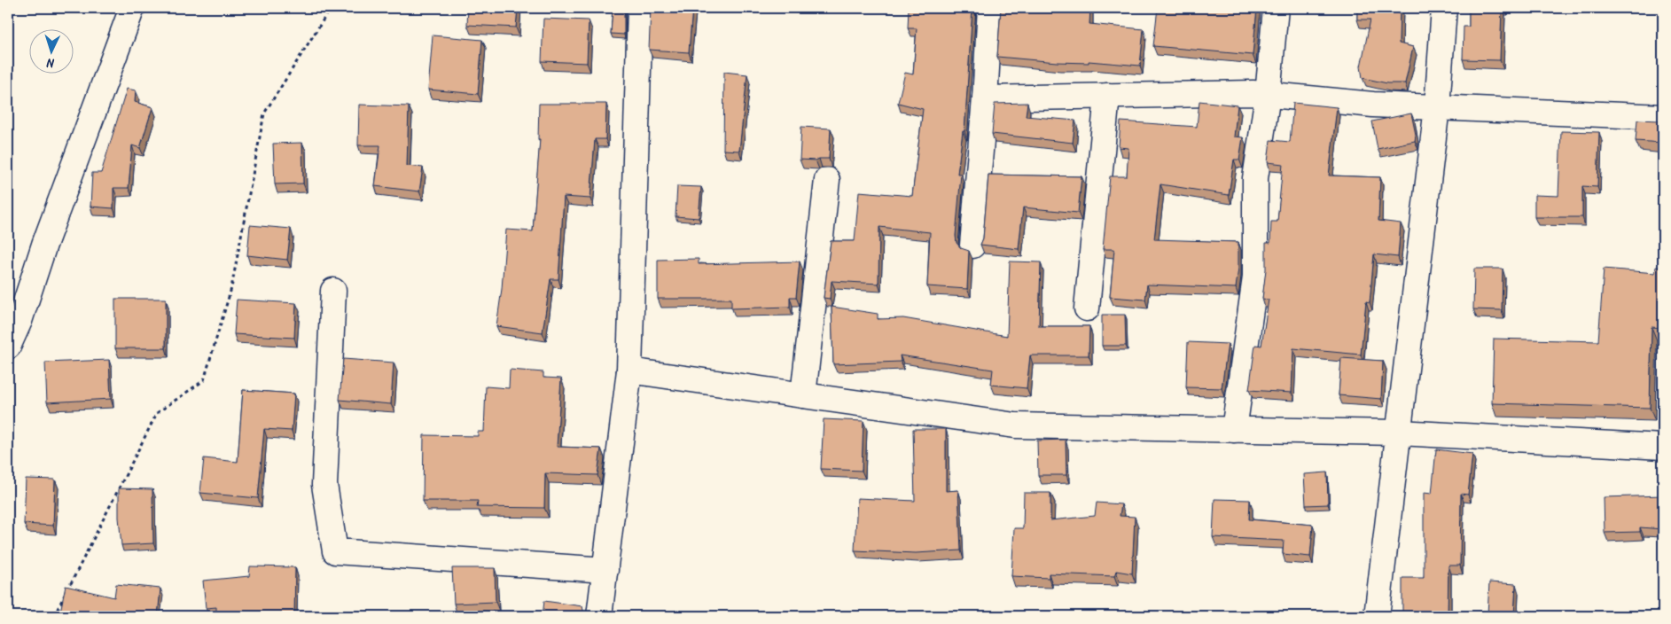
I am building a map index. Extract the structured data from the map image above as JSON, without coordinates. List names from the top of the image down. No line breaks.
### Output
{"north":"bottom"}
